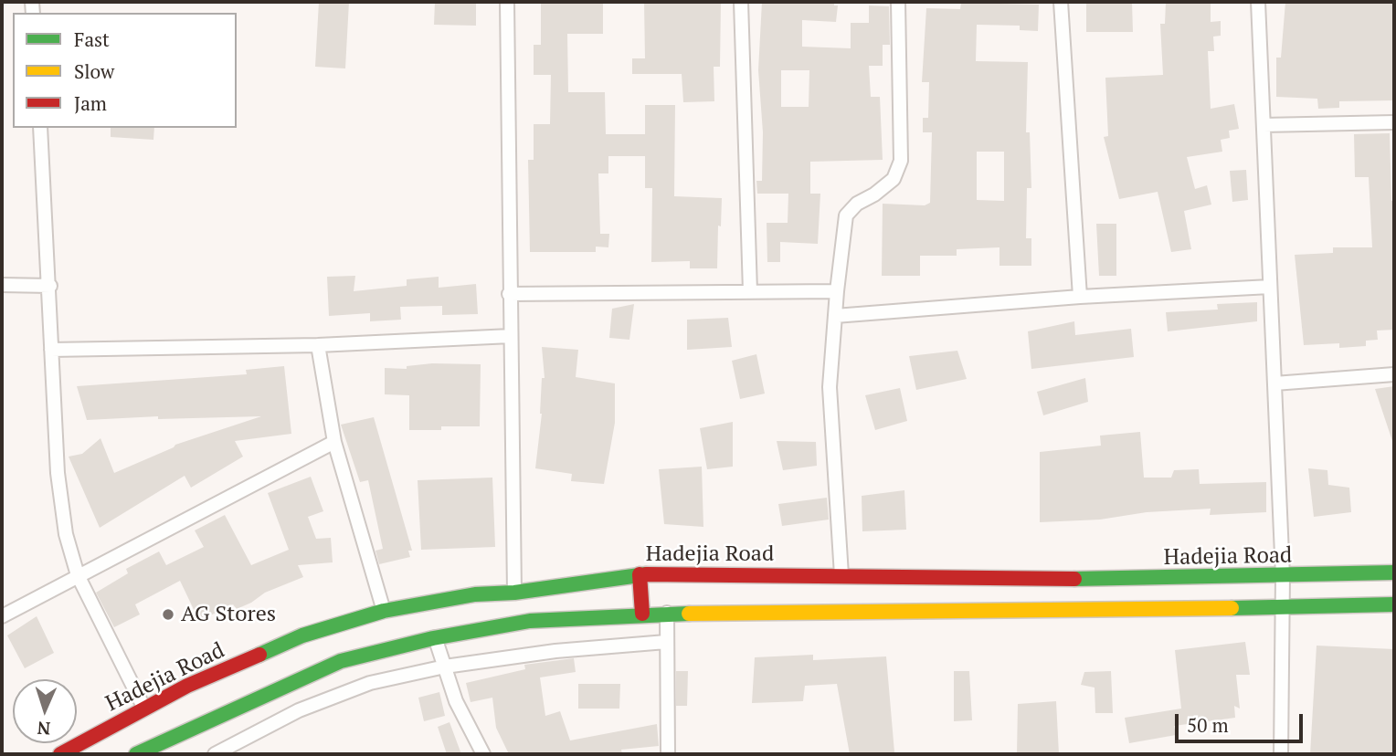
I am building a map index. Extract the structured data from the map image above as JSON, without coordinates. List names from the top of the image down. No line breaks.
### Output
{"streets":{"main road":["Hadejia Road"]},"places":["AG Stores"],"legend":["Fast","Slow","Jam"],"scale_bar":"50 m","north":"bottom"}
